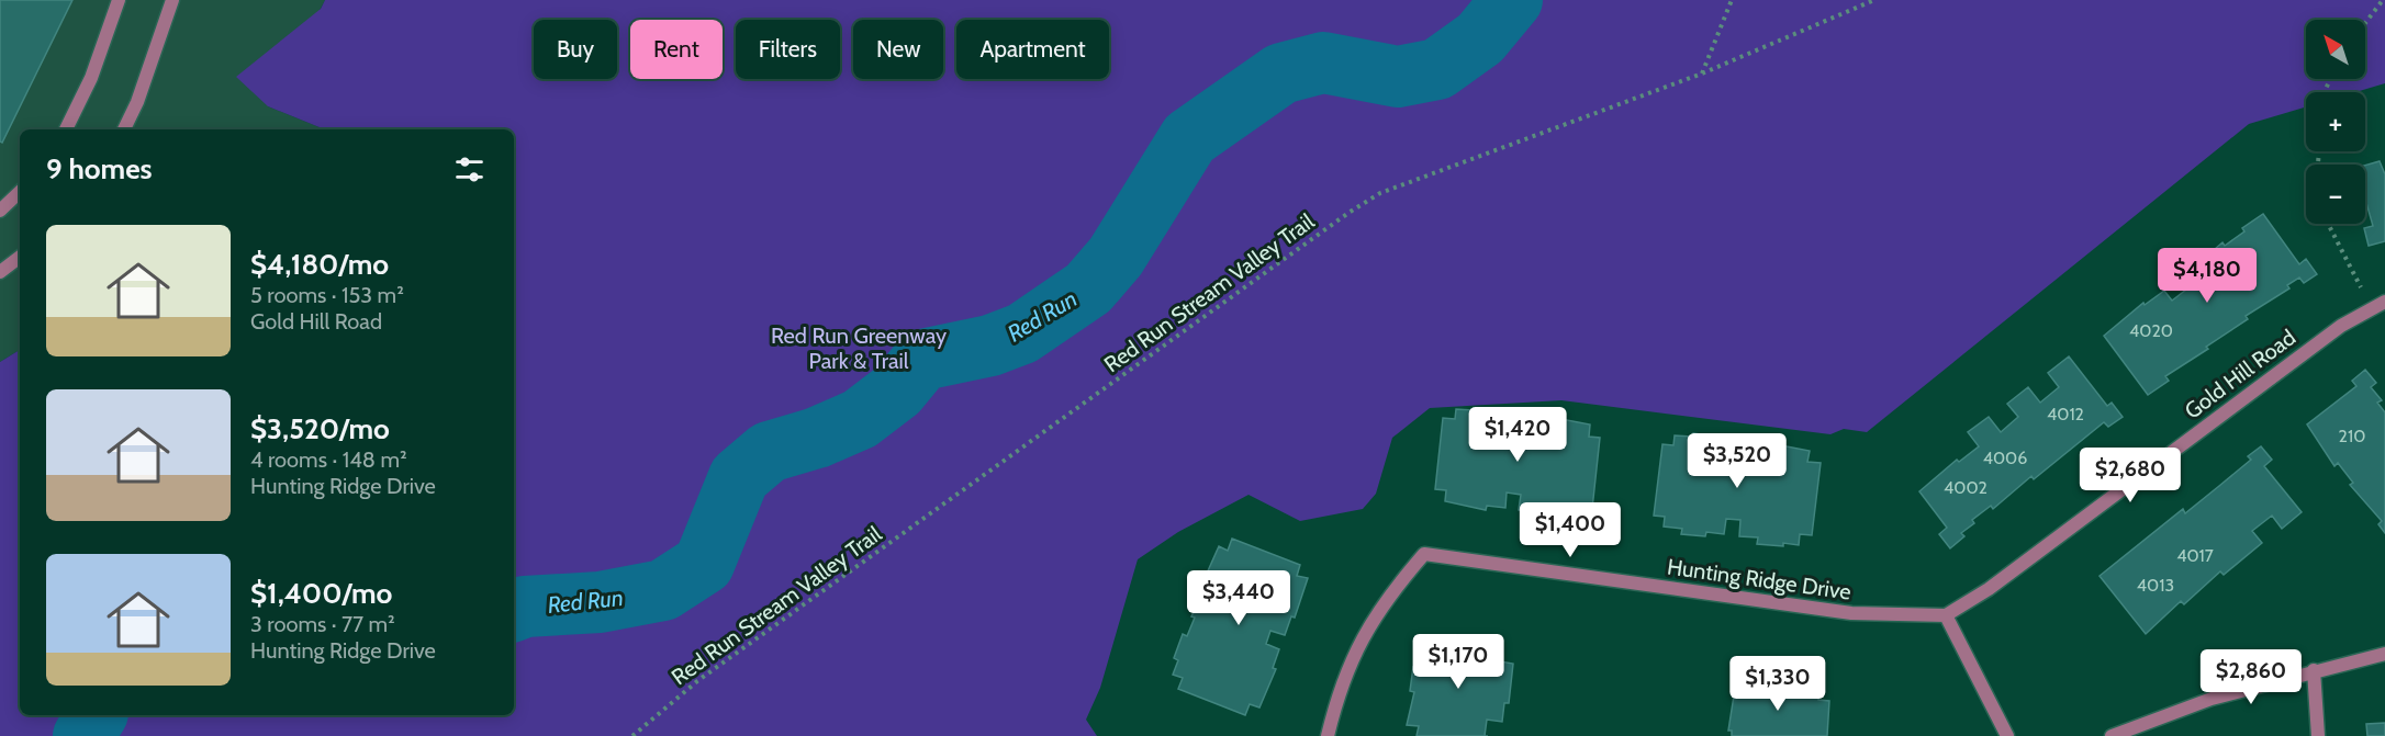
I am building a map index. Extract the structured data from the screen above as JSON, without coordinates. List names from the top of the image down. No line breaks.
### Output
{"streets":{"street":["Gold Hill Road","Hunting Ridge Drive"],"path":["Red Run Stream Valley Trail"]},"crossings":[["Gold Hill Road","Hunting Ridge Drive"]],"water":["Red Run"],"parks":["Red Run Greenway Park & Trail"],"house_numbers":["4020","4012","210","4006","4002","4017","4013"],"north":"top left","page":{"map_buttons":["+","−"],"chip":["Buy","Rent","Filters","New","Apartment"],"heading":"9 homes","list":[{"name":"$4,180/mo","note":"5 rooms · 153 m² · Gold Hill Road"},{"name":"$3,520/mo","note":"4 rooms · 148 m² · Hunting Ridge Drive"},{"name":"$1,400/mo","note":"3 rooms · 77 m² · Hunting Ridge Drive"}],"price":["$4,180","$1,420","$3,520","$2,680","$1,400","$3,440","$1,170","$2,860","$1,330"]}}
